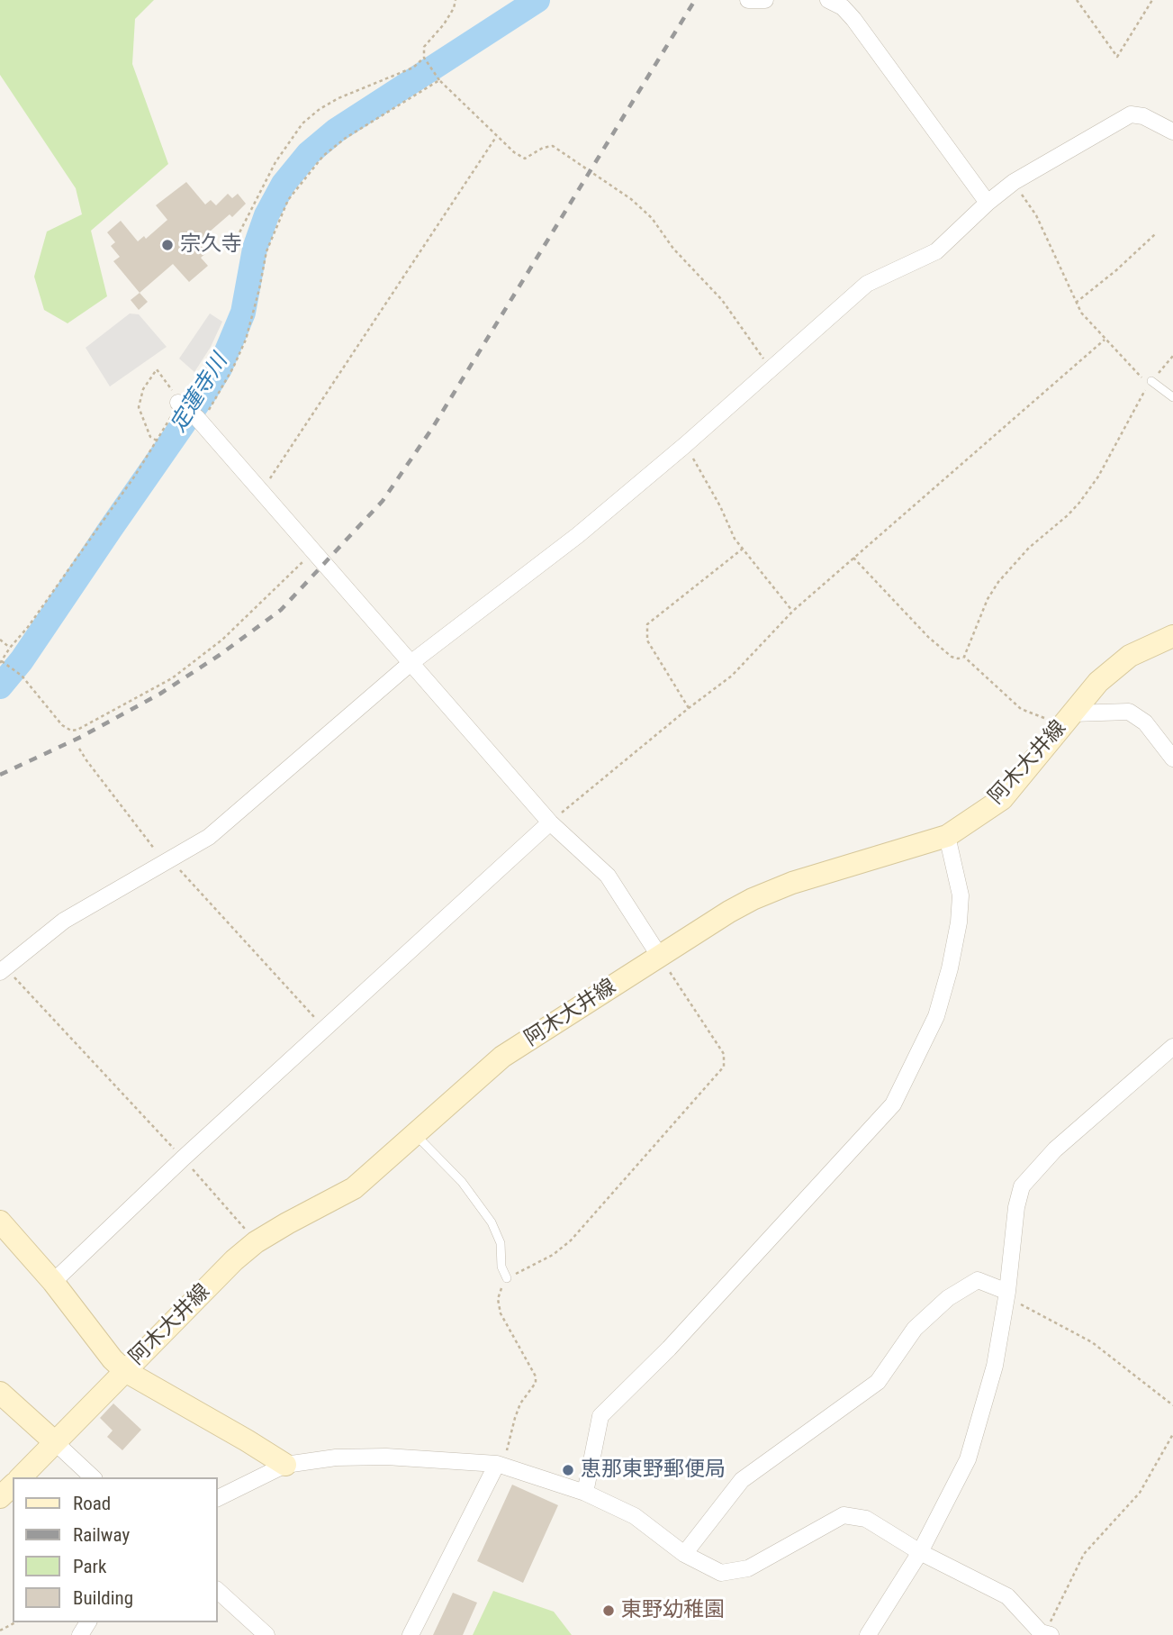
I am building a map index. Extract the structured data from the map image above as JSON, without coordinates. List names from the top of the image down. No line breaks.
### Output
{"streets":{"main road":["阿木大井線"]},"water":["定蓮寺川"],"places":["宗久寺","恵那東野郵便局","東野幼稚園"],"legend":["Road","Railway","Park","Building"]}
